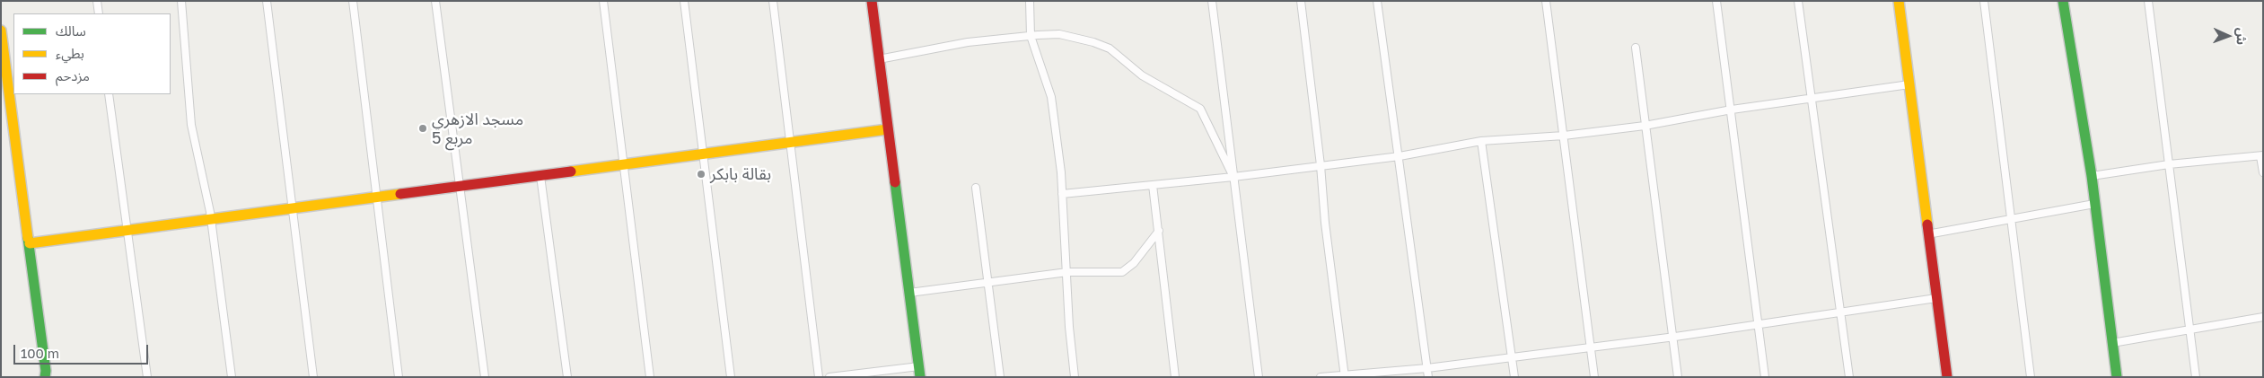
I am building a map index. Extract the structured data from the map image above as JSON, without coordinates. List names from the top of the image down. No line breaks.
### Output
{"places":["مسجد الازهري مربع 5","بقالة بابكر"],"legend":["سالك","بطيء","مزدحم"],"scale_bar":"100 m","north":"right"}
